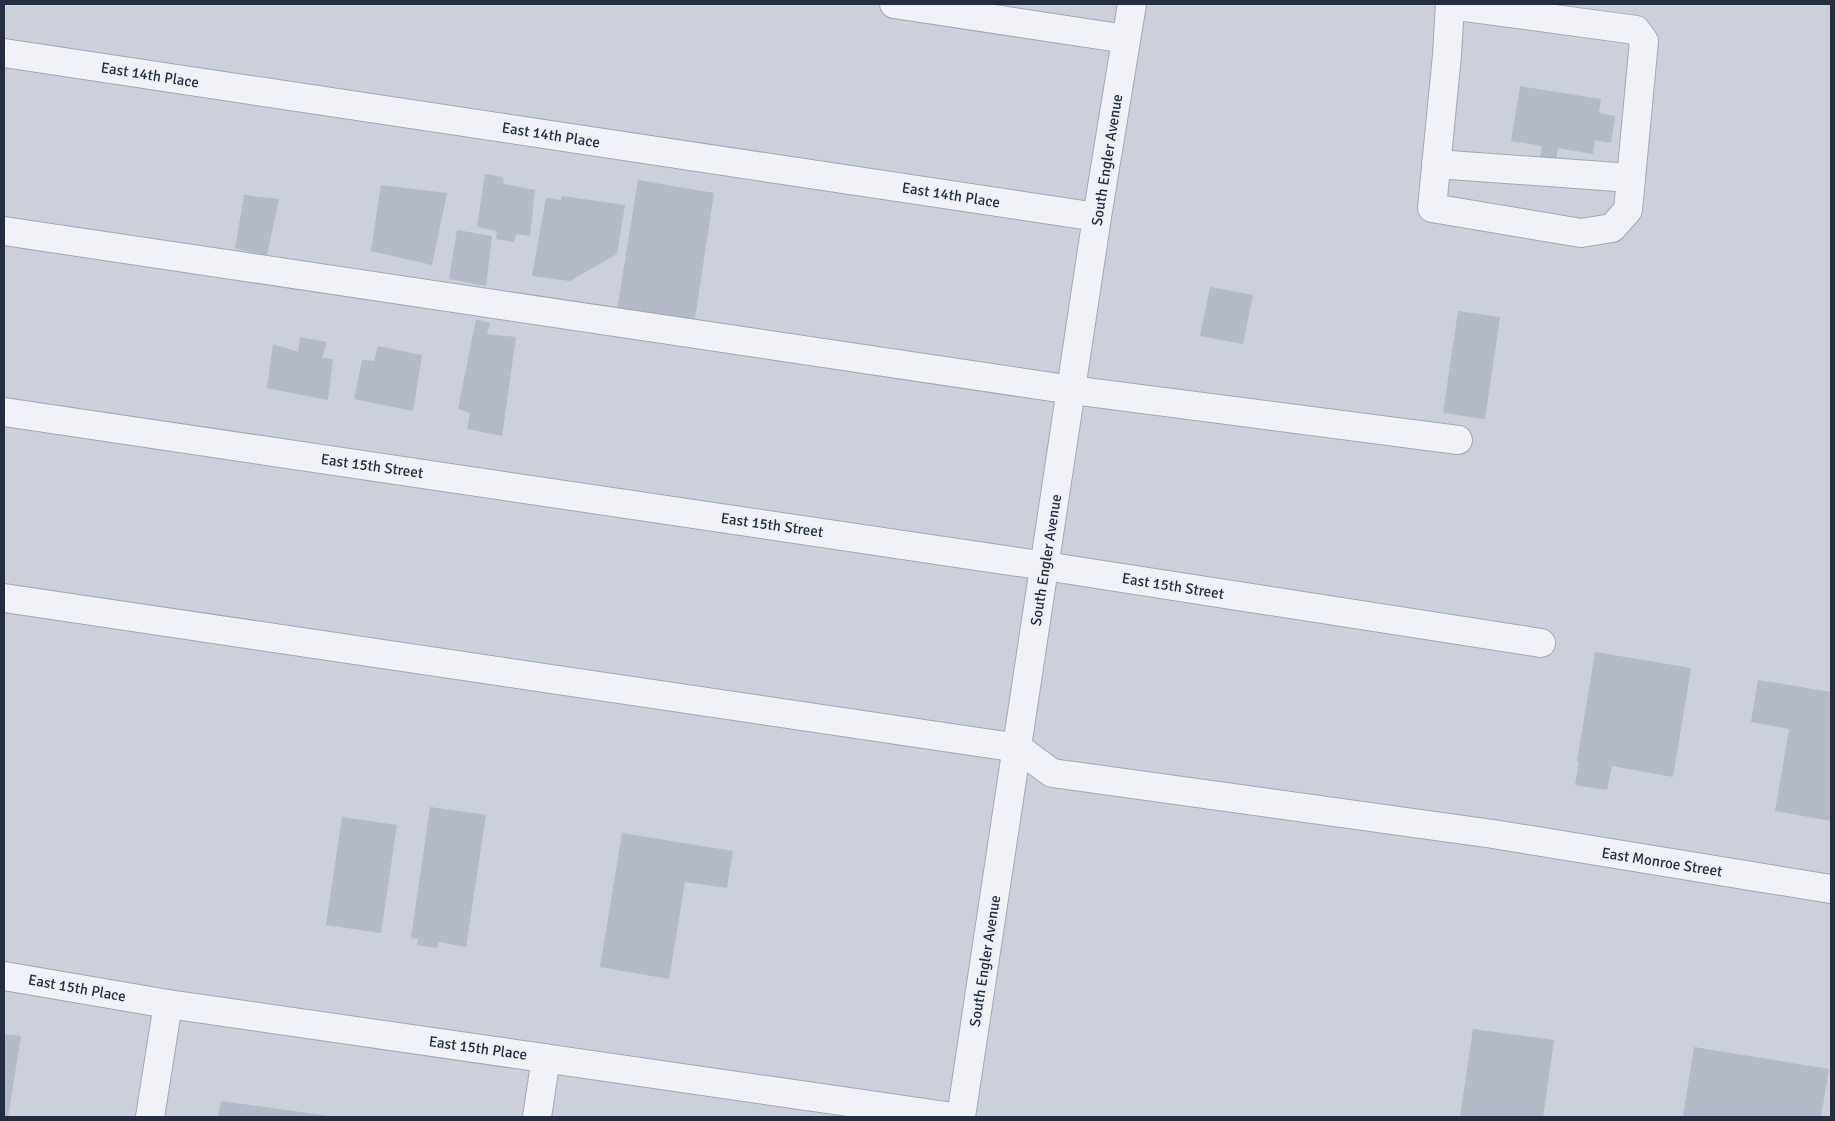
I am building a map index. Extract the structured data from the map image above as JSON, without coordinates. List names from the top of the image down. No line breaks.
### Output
{"streets":{"street":["East 14th Place","South Engler Avenue","East 15th Street","East Monroe Street","East 15th Place"]},"crossings":[["East 14th Place","South Engler Avenue"],["South Engler Avenue","East 15th Street"],["South Engler Avenue","East Monroe Street"]]}
